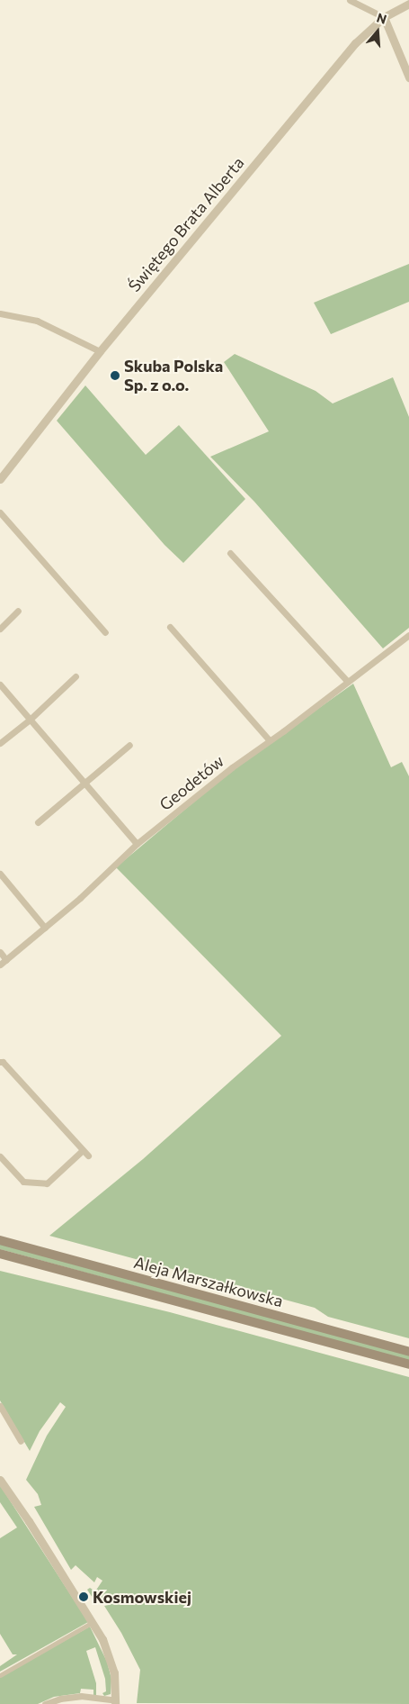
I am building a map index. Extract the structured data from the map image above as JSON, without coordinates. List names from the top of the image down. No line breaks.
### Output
{"streets":{"main road":["Aleja Marszałkowska"],"street":["Świętego Brata Alberta","Geodetów"]},"places":["Skuba Polska Sp. z o.o.","Kosmowskiej"],"north":"top"}
